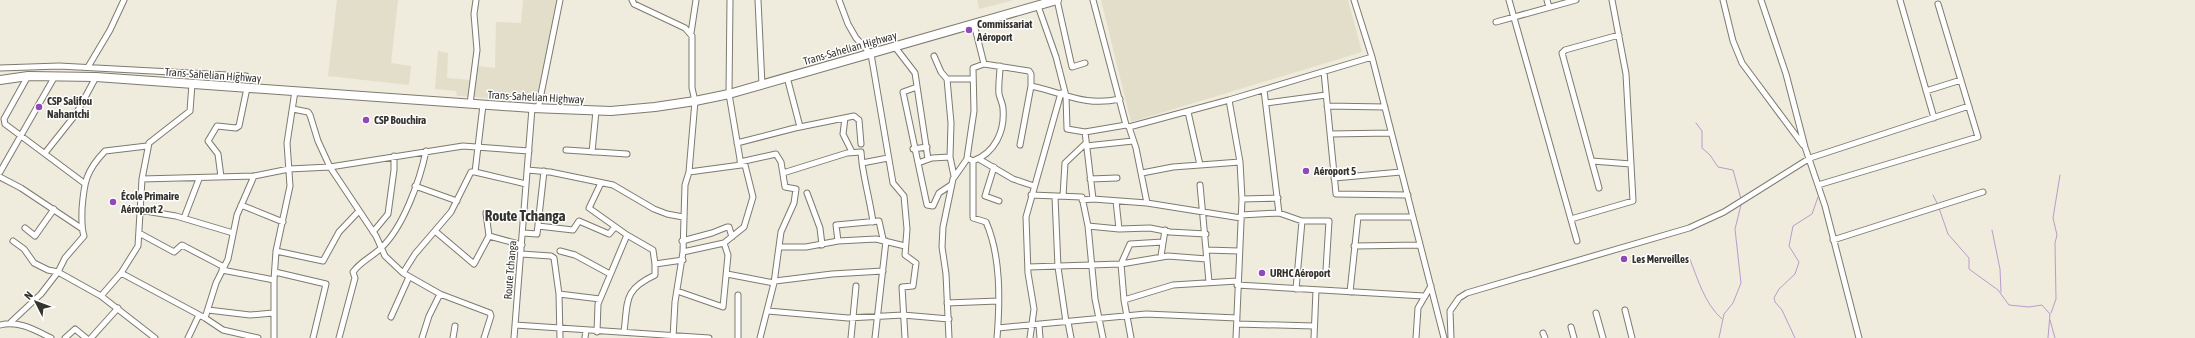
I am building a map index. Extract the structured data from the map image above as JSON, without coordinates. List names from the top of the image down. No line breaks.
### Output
{"streets":{"highway":["Trans-Sahelian Highway"],"street":["Route Tchanga"]},"crossings":[["Trans-Sahelian Highway","Route Tchanga"]],"districts":["Route Tchanga"],"places":["Commissariat Aéroport","CSP Salifou Nahantchi","CSP Bouchira","Aéroport 5","École Primaire Aéroport 2","Les Merveilles","URHC Aéroport"],"north":"top left"}
